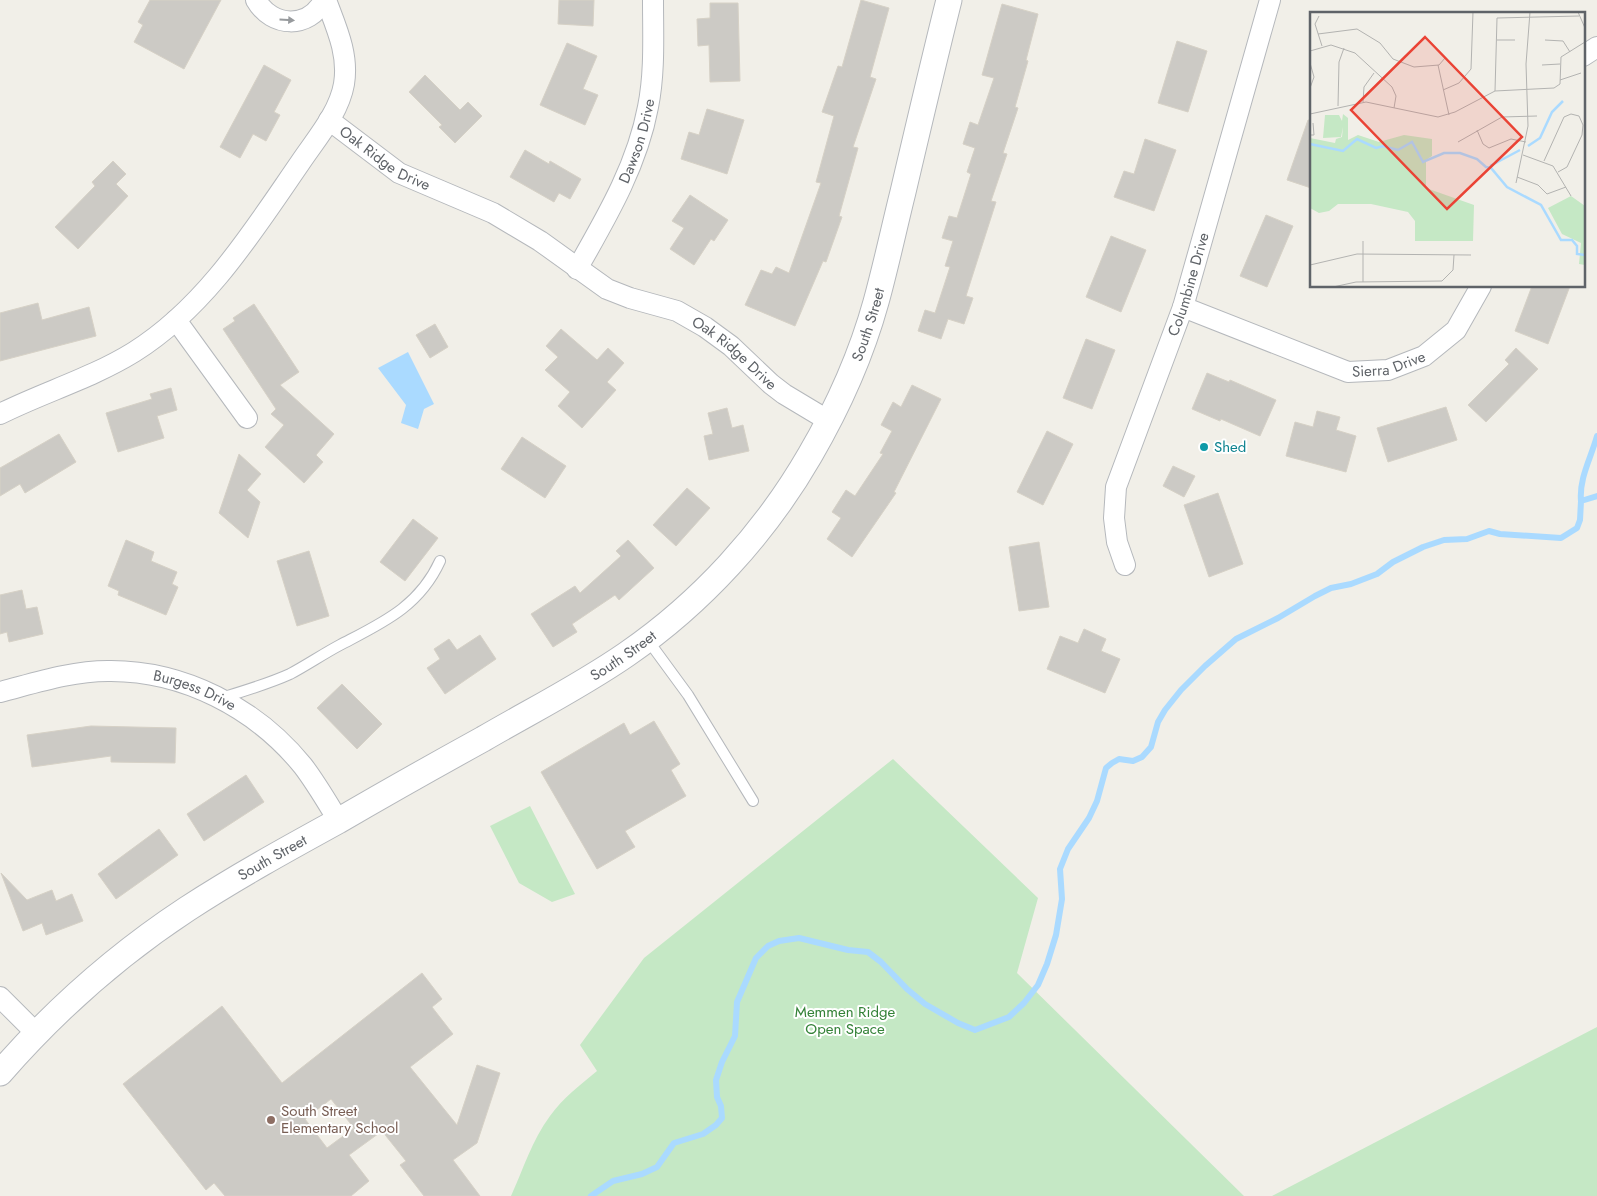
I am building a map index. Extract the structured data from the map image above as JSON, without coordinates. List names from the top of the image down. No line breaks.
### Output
{"streets":{"street":["Dawson Drive","Oak Ridge Drive","Columbine Drive","South Street","Sierra Drive","Burgess Drive"]},"crossings":[["Dawson Drive","Oak Ridge Drive"],["Oak Ridge Drive","South Street"],["Columbine Drive","Sierra Drive"],["South Street","Burgess Drive"]],"parks":["Memmen Ridge Open Space"],"places":["Shed","South Street Elementary School"]}
